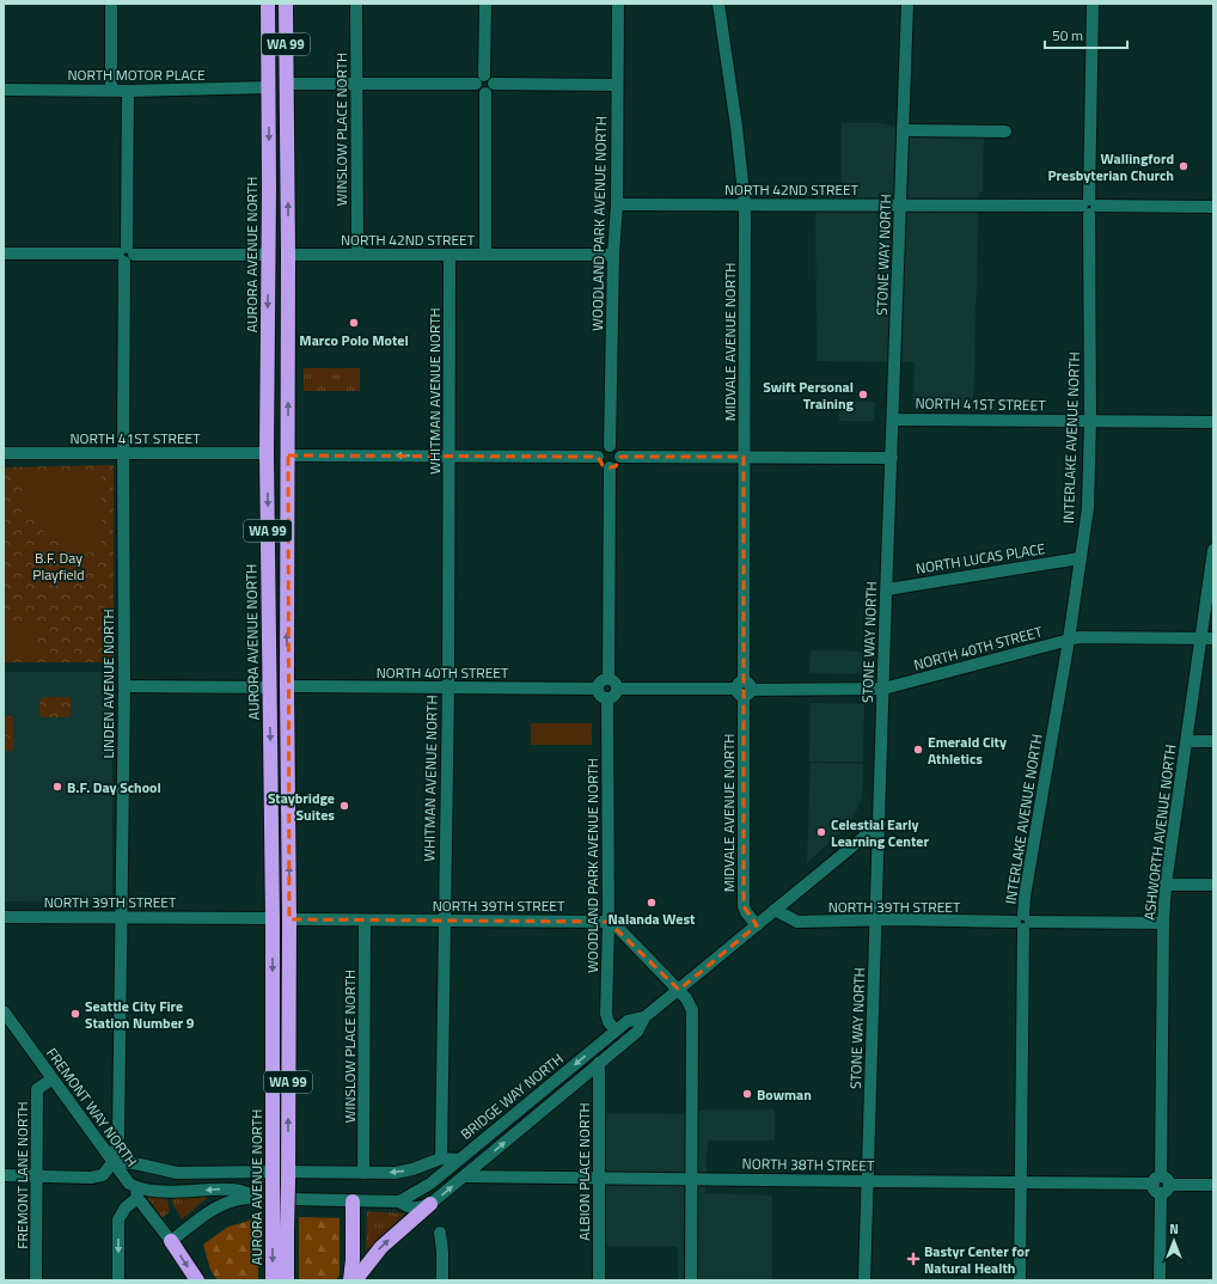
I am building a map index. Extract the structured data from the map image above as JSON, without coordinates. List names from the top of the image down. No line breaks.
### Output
{"streets":{"highway":["WA 99","AURORA AVENUE NORTH"],"street":["NORTH MOTOR PLACE","WINSLOW PLACE NORTH","NORTH 42ND STREET","WOODLAND PARK AVENUE NORTH","STONE WAY NORTH","MIDVALE AVENUE NORTH","WHITMAN AVENUE NORTH","NORTH 41ST STREET","INTERLAKE AVENUE NORTH","NORTH LUCAS PLACE","NORTH 40TH STREET","LINDEN AVENUE NORTH","ASHWORTH AVENUE NORTH","NORTH 39TH STREET","BRIDGE WAY NORTH","FREMONT WAY NORTH","NORTH 38TH STREET","ALBION PLACE NORTH","FREMONT LANE NORTH"]},"crossings":[["NORTH MOTOR PLACE","AURORA AVENUE NORTH"],["NORTH MOTOR PLACE","LINDEN AVENUE NORTH"],["WINSLOW PLACE NORTH","NORTH 42ND STREET"],["WINSLOW PLACE NORTH","NORTH 39TH STREET"],["NORTH 42ND STREET","WOODLAND PARK AVENUE NORTH"],["NORTH 42ND STREET","AURORA AVENUE NORTH"],["NORTH 42ND STREET","STONE WAY NORTH"],["NORTH 42ND STREET","MIDVALE AVENUE NORTH"],["NORTH 42ND STREET","WHITMAN AVENUE NORTH"],["NORTH 42ND STREET","INTERLAKE AVENUE NORTH"],["WOODLAND PARK AVENUE NORTH","NORTH 40TH STREET"],["WOODLAND PARK AVENUE NORTH","NORTH 39TH STREET"],["WOODLAND PARK AVENUE NORTH","BRIDGE WAY NORTH"],["AURORA AVENUE NORTH","NORTH 41ST STREET"],["AURORA AVENUE NORTH","NORTH 40TH STREET"],["AURORA AVENUE NORTH","NORTH 39TH STREET"],["STONE WAY NORTH","NORTH 41ST STREET"],["STONE WAY NORTH","NORTH LUCAS PLACE"],["STONE WAY NORTH","NORTH 40TH STREET"],["STONE WAY NORTH","NORTH 39TH STREET"],["STONE WAY NORTH","BRIDGE WAY NORTH"],["STONE WAY NORTH","NORTH 38TH STREET"],["MIDVALE AVENUE NORTH","NORTH 40TH STREET"],["MIDVALE AVENUE NORTH","BRIDGE WAY NORTH"],["WHITMAN AVENUE NORTH","NORTH 40TH STREET"],["WHITMAN AVENUE NORTH","NORTH 39TH STREET"],["NORTH 41ST STREET","INTERLAKE AVENUE NORTH"],["NORTH 41ST STREET","LINDEN AVENUE NORTH"],["INTERLAKE AVENUE NORTH","NORTH LUCAS PLACE"],["INTERLAKE AVENUE NORTH","NORTH 40TH STREET"],["INTERLAKE AVENUE NORTH","NORTH 39TH STREET"],["INTERLAKE AVENUE NORTH","NORTH 38TH STREET"],["NORTH 40TH STREET","ASHWORTH AVENUE NORTH"],["LINDEN AVENUE NORTH","NORTH 39TH STREET"],["LINDEN AVENUE NORTH","FREMONT WAY NORTH"],["ASHWORTH AVENUE NORTH","NORTH 39TH STREET"],["ASHWORTH AVENUE NORTH","NORTH 38TH STREET"],["NORTH 39TH STREET","BRIDGE WAY NORTH"],["BRIDGE WAY NORTH","NORTH 38TH STREET"],["BRIDGE WAY NORTH","ALBION PLACE NORTH"],["FREMONT WAY NORTH","FREMONT LANE NORTH"],["NORTH 38TH STREET","ALBION PLACE NORTH"]],"parks":["B.F. Day Playfield"],"places":{"other":["Wallingford Presbyterian Church","Marco Polo Motel","Swift Personal Training","Emerald City Athletics","B.F. Day School","Staybridge Suites","Celestial Early Learning Center","Nalanda West","Seattle City Fire Station Number 9","Bowman"],"health":["Bastyr Center for Natural Health"]},"scale_bar":"50 m","north":"top"}
